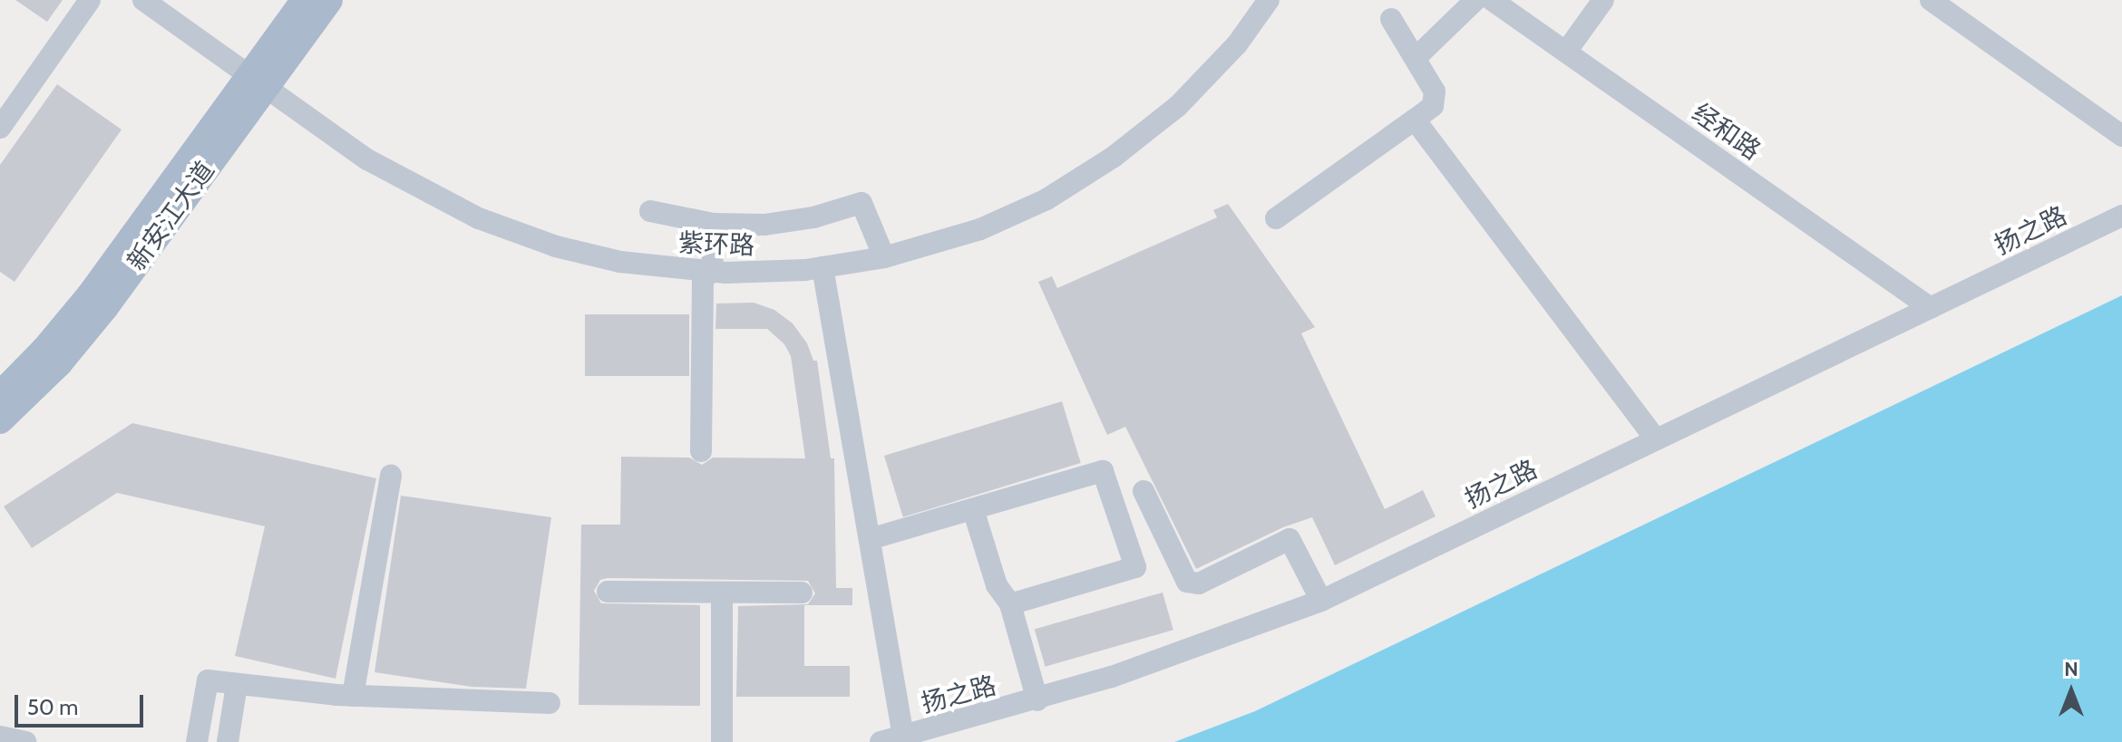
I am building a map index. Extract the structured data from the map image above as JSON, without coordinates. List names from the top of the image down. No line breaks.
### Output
{"streets":{"main road":["新安江大道"],"street":["经和路","扬之路","紫环路"]},"crossings":[["经和路","扬之路"],["新安江大道","紫环路"]],"scale_bar":"50 m","north":"top"}
